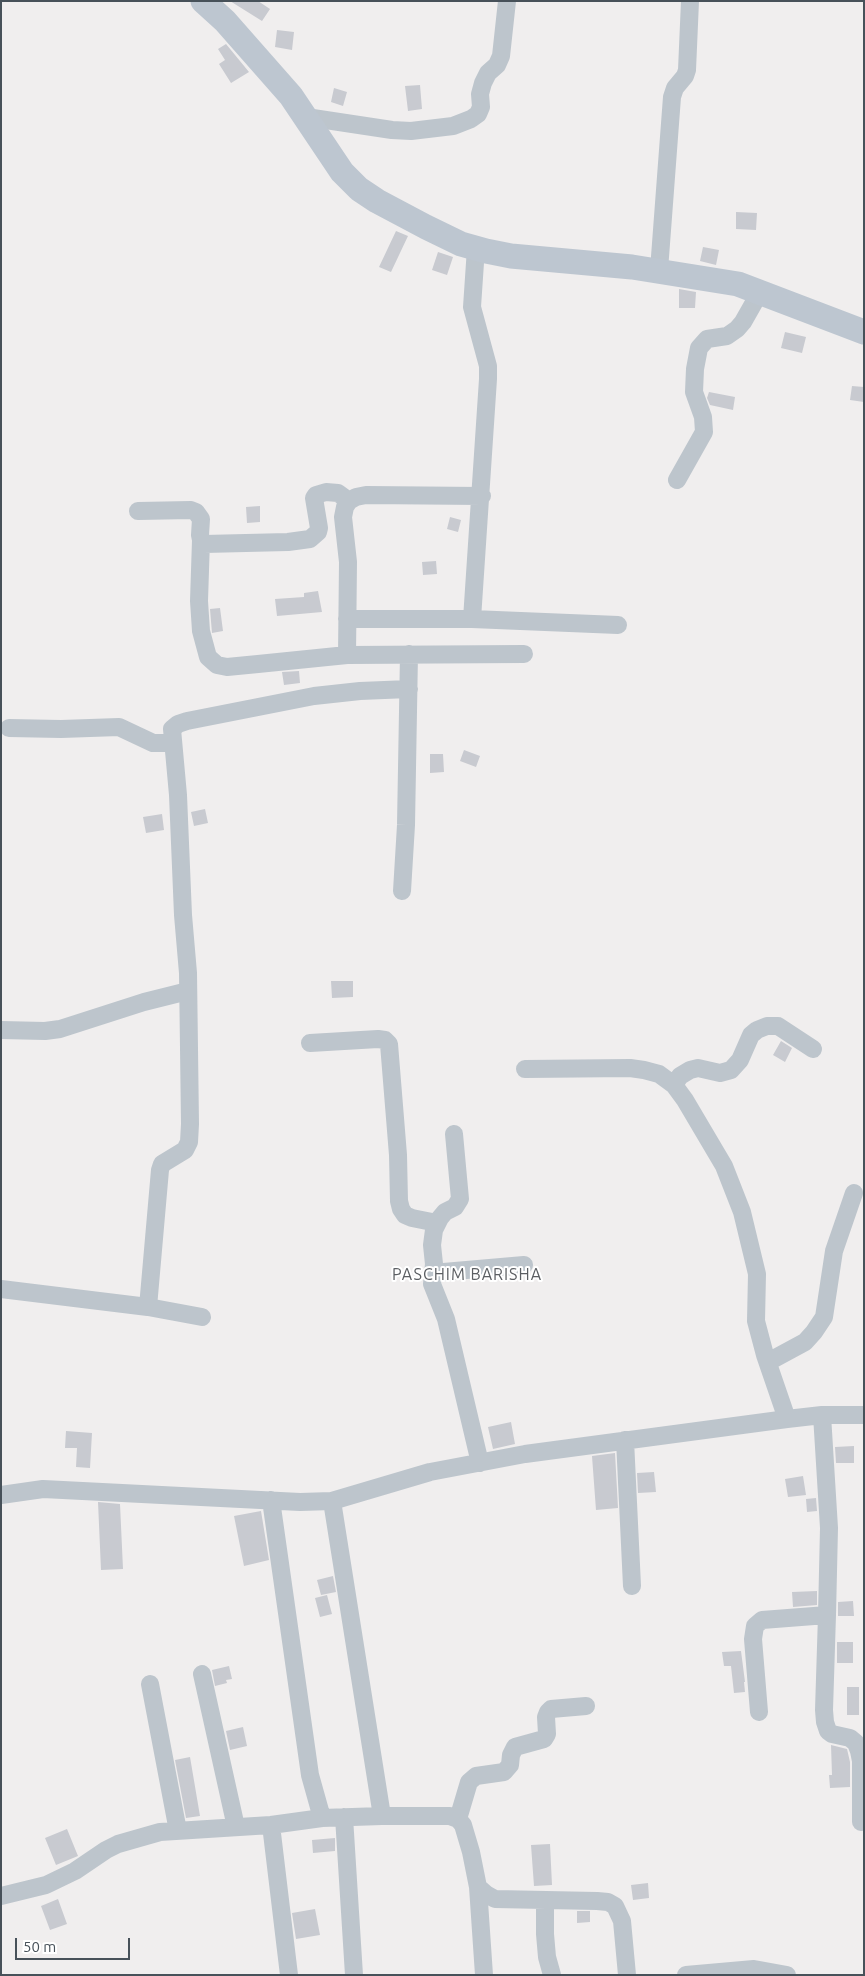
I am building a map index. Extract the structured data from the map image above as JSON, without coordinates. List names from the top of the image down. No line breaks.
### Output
{"districts":["PASCHIM BARISHA"],"scale_bar":"50 m"}
